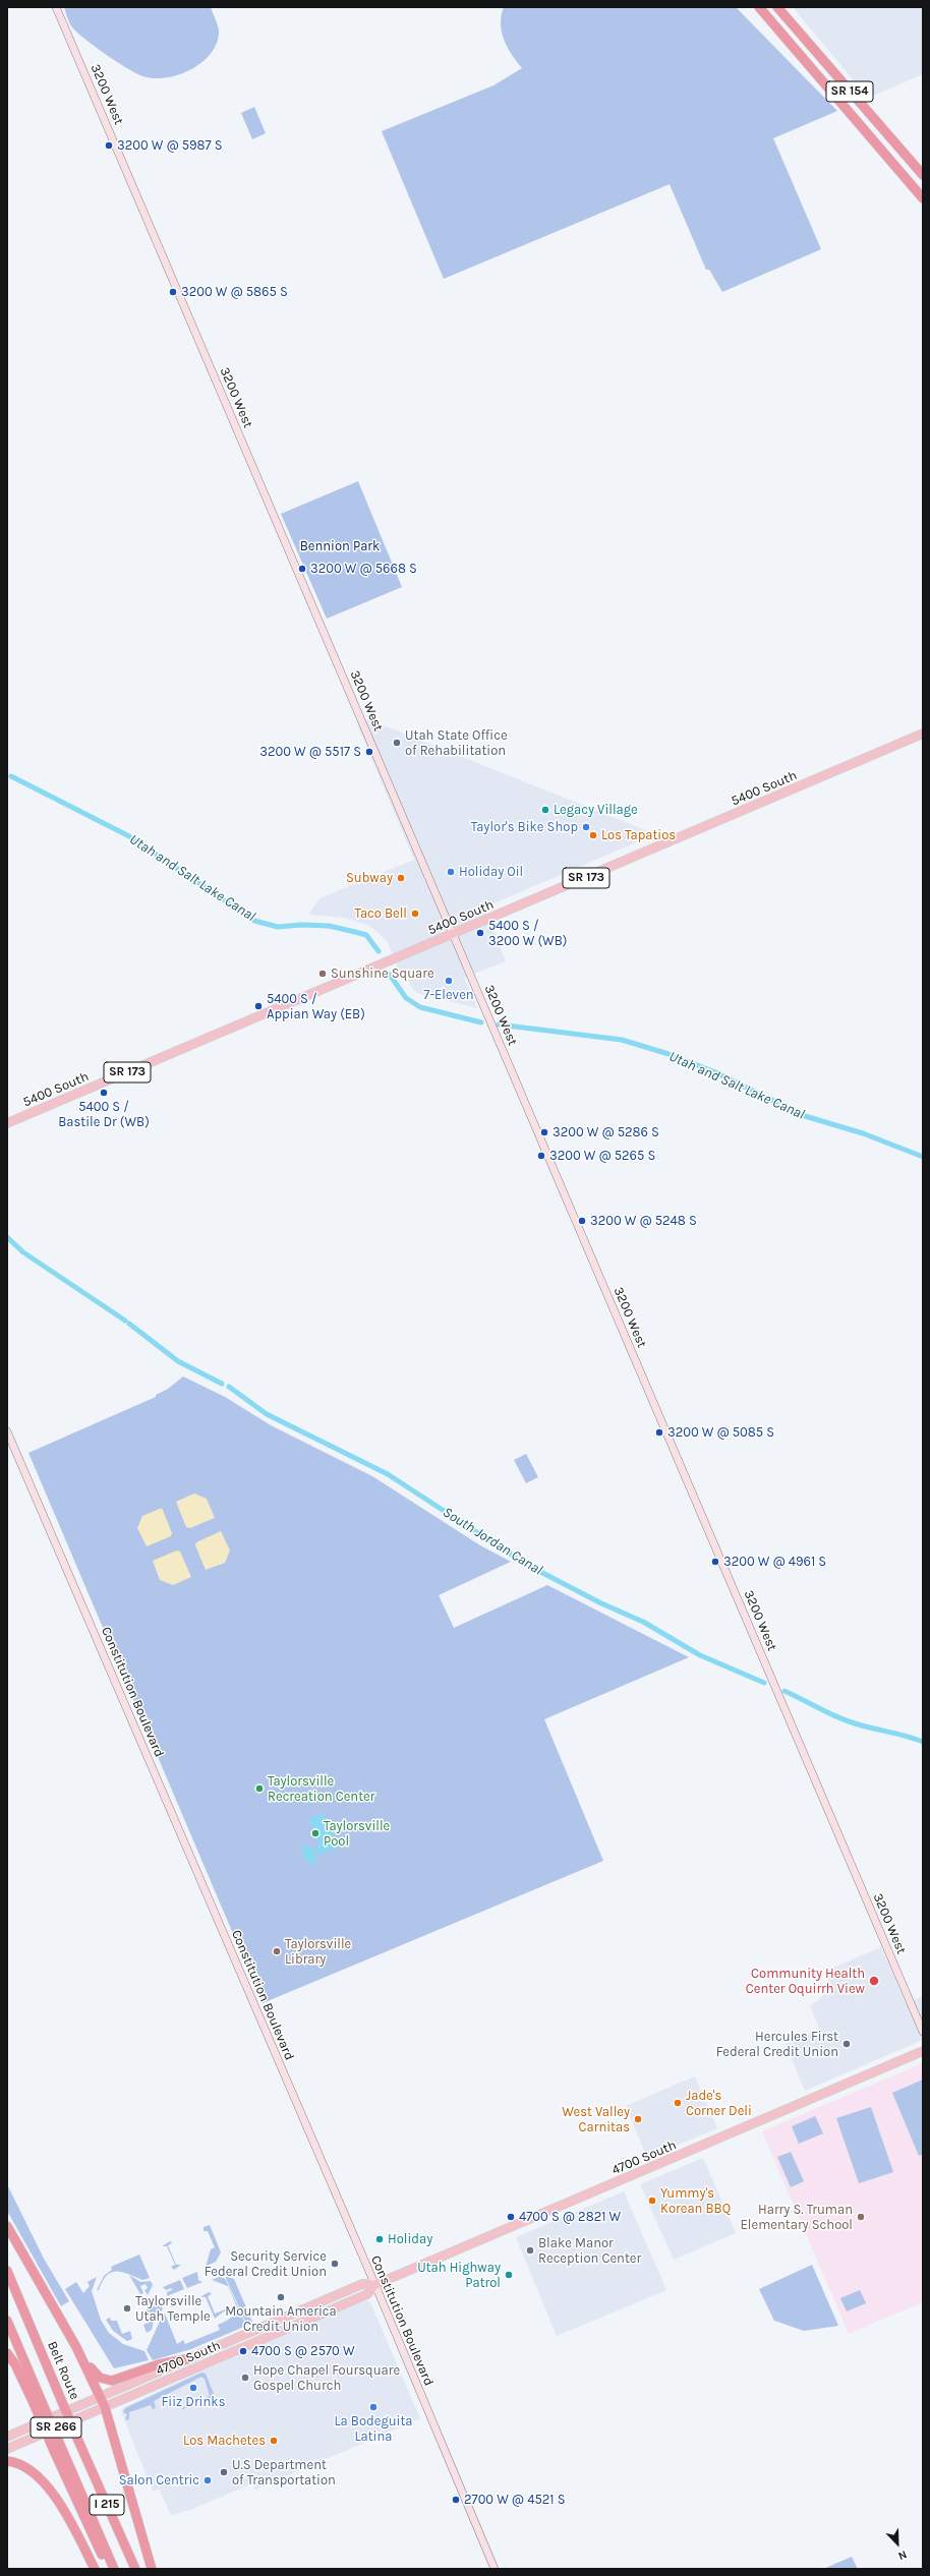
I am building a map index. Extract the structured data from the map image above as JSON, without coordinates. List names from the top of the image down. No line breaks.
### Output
{"streets":{"highway":["SR 154","Belt Route","I 215"],"main road":["5400 South","SR 173","4700 South","SR 266"],"street":["3200 West","Constitution Boulevard"]},"crossings":[["3200 West","5400 South"],["Constitution Boulevard","4700 South"]],"water":["Utah and Salt Lake Canal","South Jordan Canal"],"parks":["Bennion Park"],"places":["3200 W @ 5987 S","3200 W @ 5865 S","3200 W @ 5668 S","Utah State Office of Rehabilitation","3200 W @ 5517 S","Legacy Village","Taylor's Bike Shop","Los Tapatios","Holiday Oil","Subway","Taco Bell","5400 S / 3200 W (WB)","Sunshine Square","7-Eleven","5400 S / Appian Way (EB)","5400 S / Bastile Dr (WB)","3200 W @ 5286 S","3200 W @ 5265 S","3200 W @ 5248 S","3200 W @ 5085 S","3200 W @ 4961 S","Taylorsville Recreation Center","Taylorsville Pool","Taylorsville Library","Community Health Center Oquirrh View","Hercules First Federal Credit Union","Jade's Corner Deli","West Valley Carnitas","Yummy's Korean BBQ","4700 S @ 2821 W","Harry S. Truman Elementary School","Holiday","Blake Manor Reception Center","Security Service Federal Credit Union","Utah Highway Patrol","Mountain America Credit Union","Taylorsville Utah Temple","4700 S @ 2570 W","Hope Chapel Foursquare Gospel Church","Fiiz Drinks","La Bodeguita Latina","Los Machetes","U.S Department of Transportation","Salon Centric","2700 W @ 4521 S"],"north":"bottom right"}
